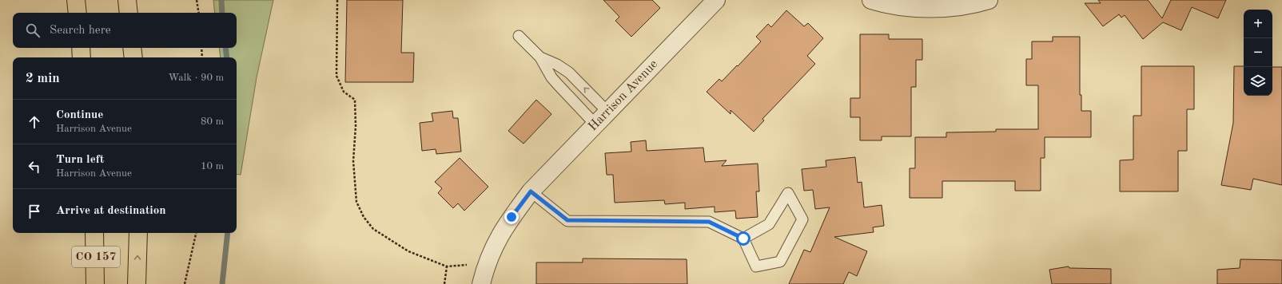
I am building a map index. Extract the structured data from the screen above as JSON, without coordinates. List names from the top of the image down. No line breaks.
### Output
{"streets":{"highway":["CO 157"],"street":["Harrison Avenue"]},"page":{"map_buttons":["+","−"],"search":"Search here","heading":["2 min","Walk · 90 m"],"list":[["Continue","Harrison Avenue","80 m"],["Turn left","Harrison Avenue","10 m"],"Arrive at destination"]}}
